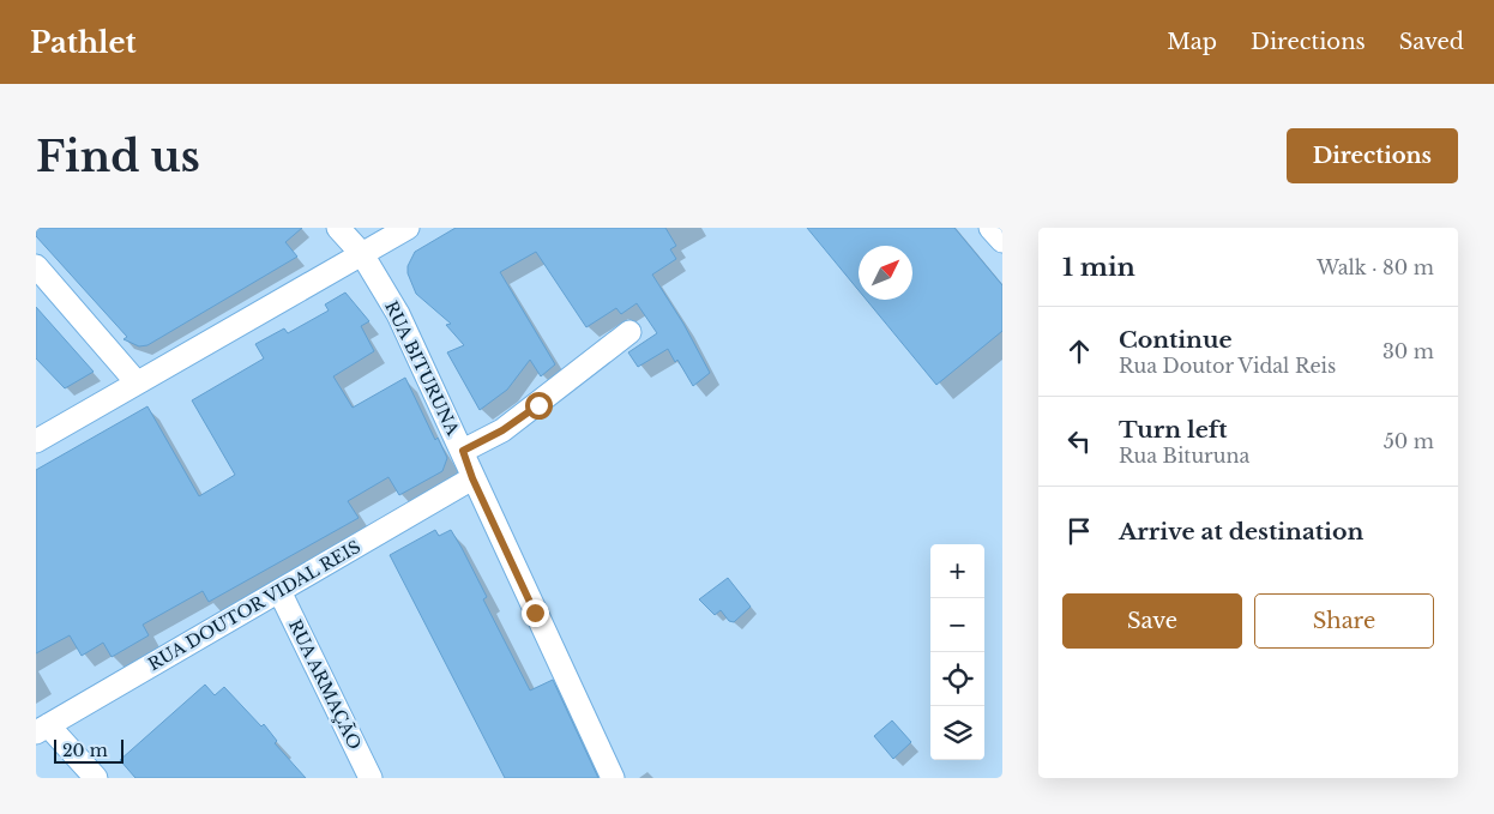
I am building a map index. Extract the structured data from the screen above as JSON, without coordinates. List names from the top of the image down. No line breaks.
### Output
{"streets":{"street":["RUA BITURUNA","RUA DOUTOR VIDAL REIS","RUA ARMAÇÃO"]},"crossings":[["RUA BITURUNA","RUA DOUTOR VIDAL REIS"],["RUA DOUTOR VIDAL REIS","RUA ARMAÇÃO"]],"scale_bar":"20 m","north":"top right","page":{"header":"Pathlet","nav":["Map","Directions","Saved"],"buttons":["Directions",["Save","Share"]],"title":"Find us","heading":["1 min","Walk · 80 m"],"list":[["Continue","Rua Doutor Vidal Reis","30 m"],["Turn left","Rua Bituruna","50 m"],"Arrive at destination"],"map_buttons":["+","−"],"scale":"20 m"}}
